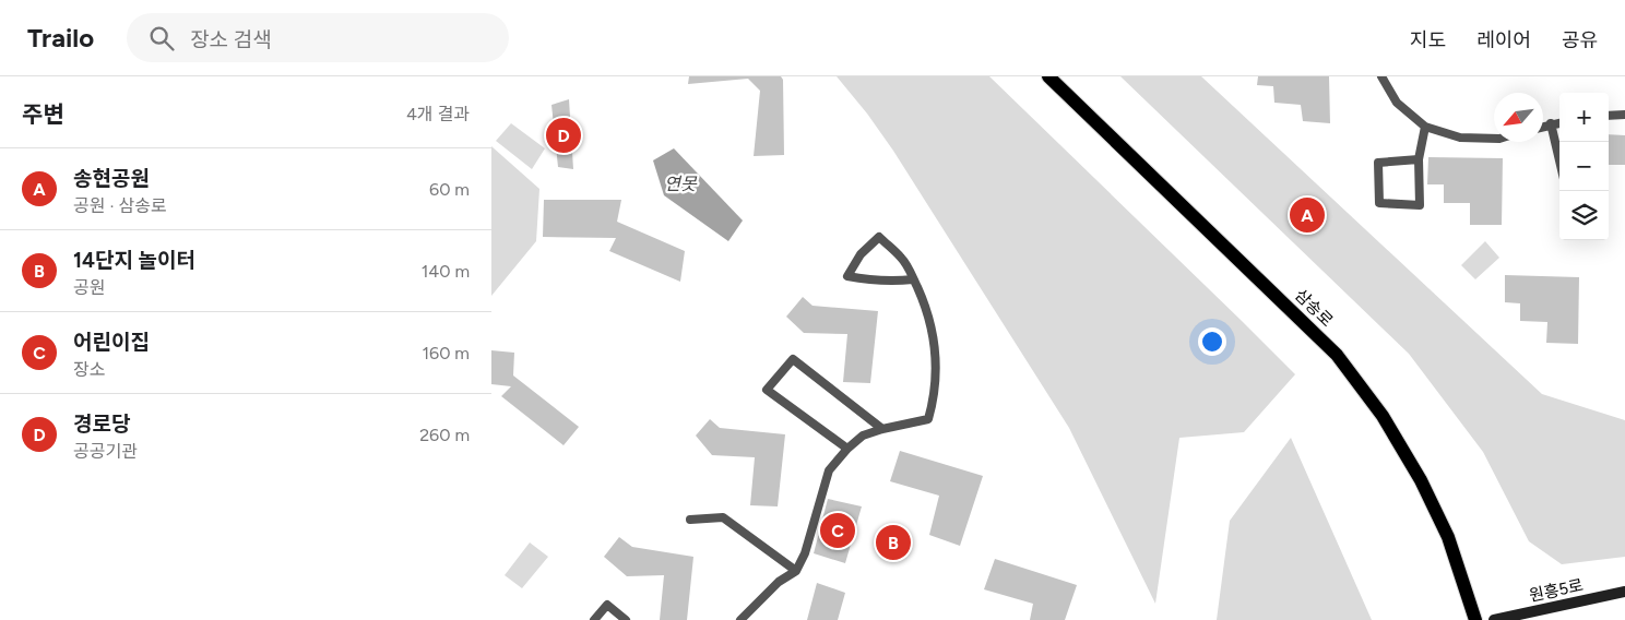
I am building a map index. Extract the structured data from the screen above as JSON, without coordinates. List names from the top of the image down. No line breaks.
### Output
{"streets":{"main road":["삼송로","원흥5로"]},"water":["연못"],"north":"bottom left","page":{"header":"Trailo","search":"장소 검색","nav":["지도","레이어","공유"],"heading":["주변","4개 결과"],"map_buttons":["+","−"],"pins":["D","A","C","B"],"list":[{"mark":"A","name":"송현공원","note":"공원 · 삼송로","value":"60 m"},{"mark":"B","name":"14단지 놀이터","note":"공원","value":"140 m"},{"mark":"C","name":"어린이집","note":"장소","value":"160 m"},{"mark":"D","name":"경로당","note":"공공기관","value":"260 m"}]}}
